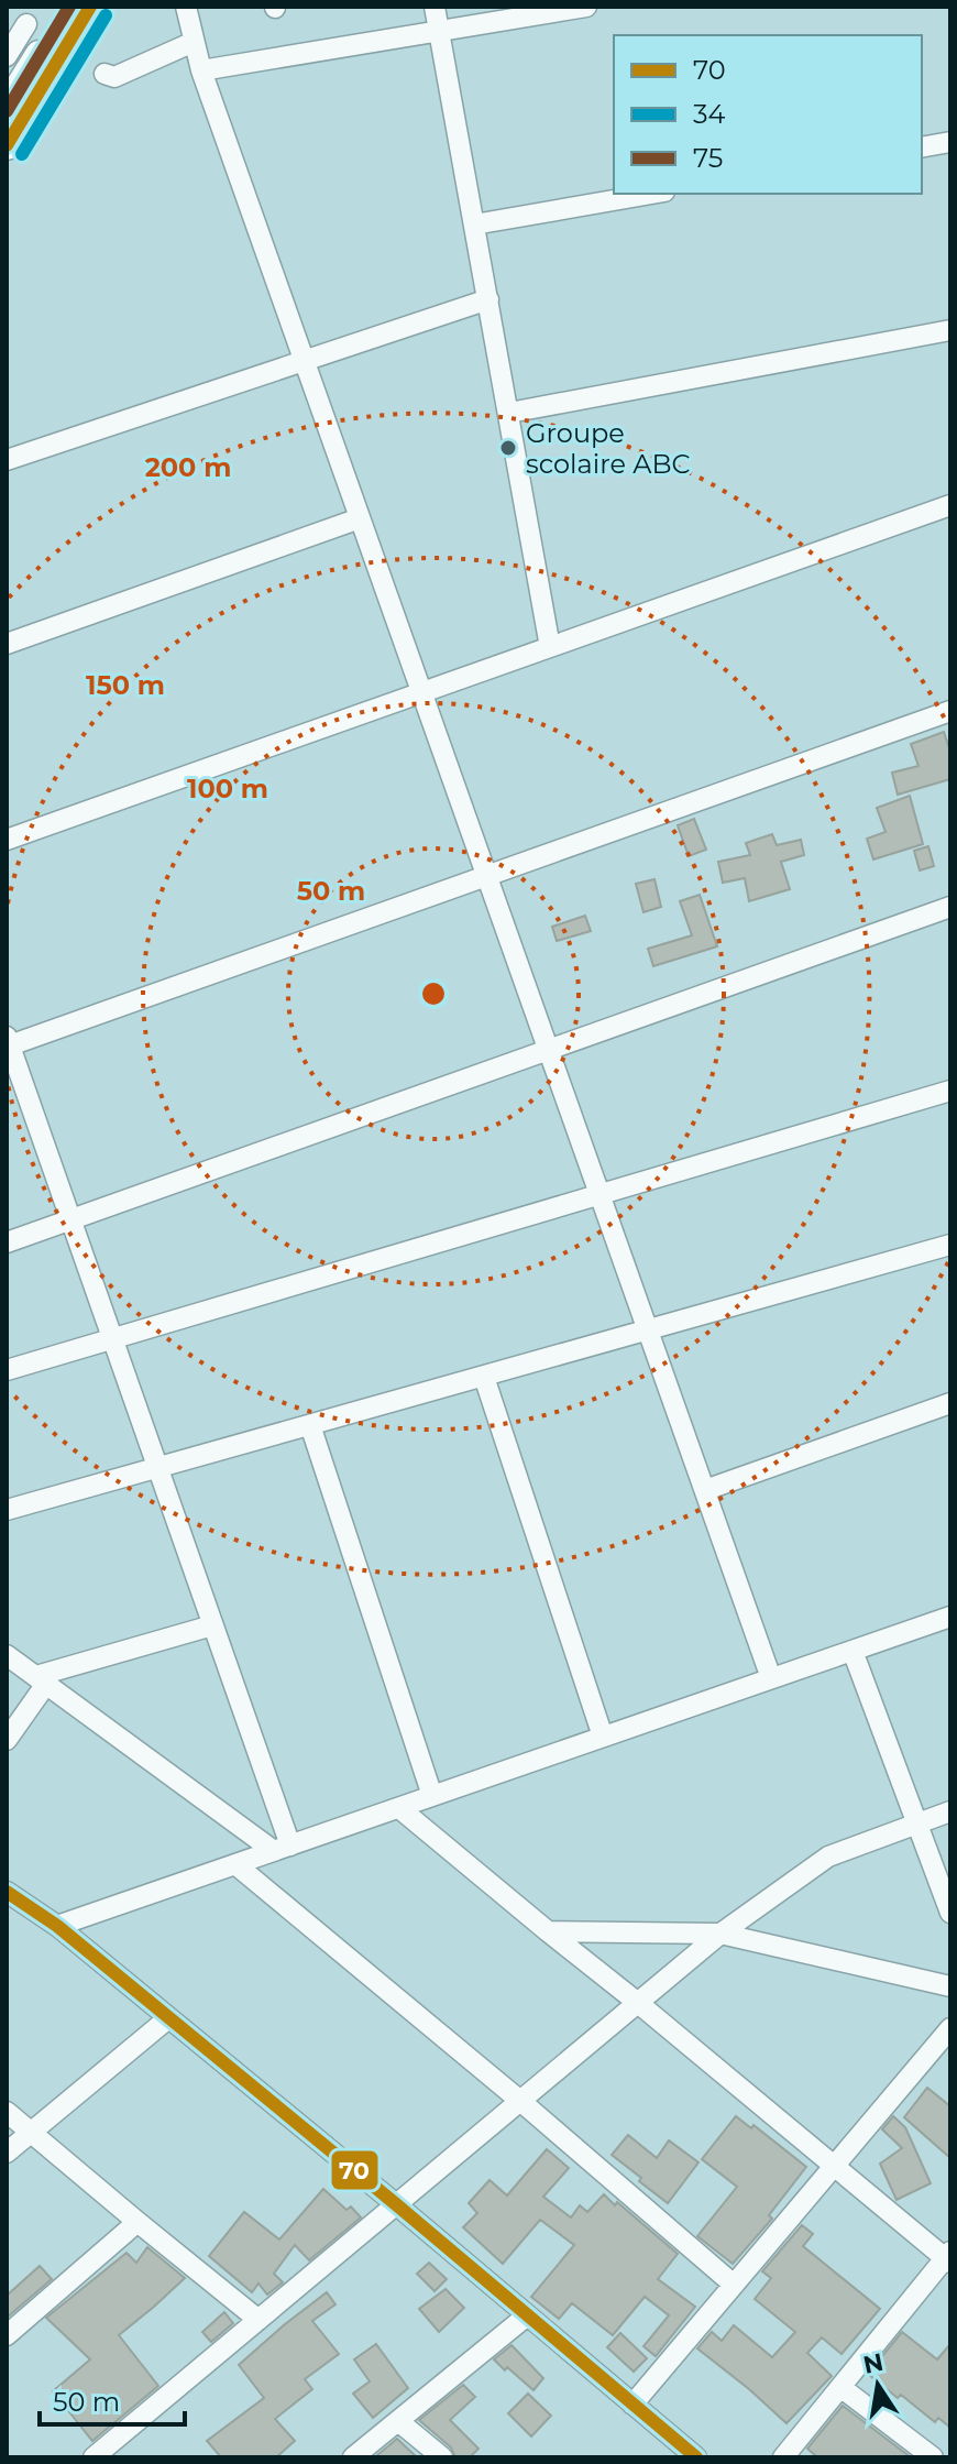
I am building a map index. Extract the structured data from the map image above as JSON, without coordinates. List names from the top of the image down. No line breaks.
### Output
{"places":["Groupe scolaire ABC"],"lines":["transit line 70","transit line 75","transit line 34"],"legend":["70","34","75"],"scale_bar":"50 m","north":"top","rings":["200 m","150 m","100 m","50 m"]}
